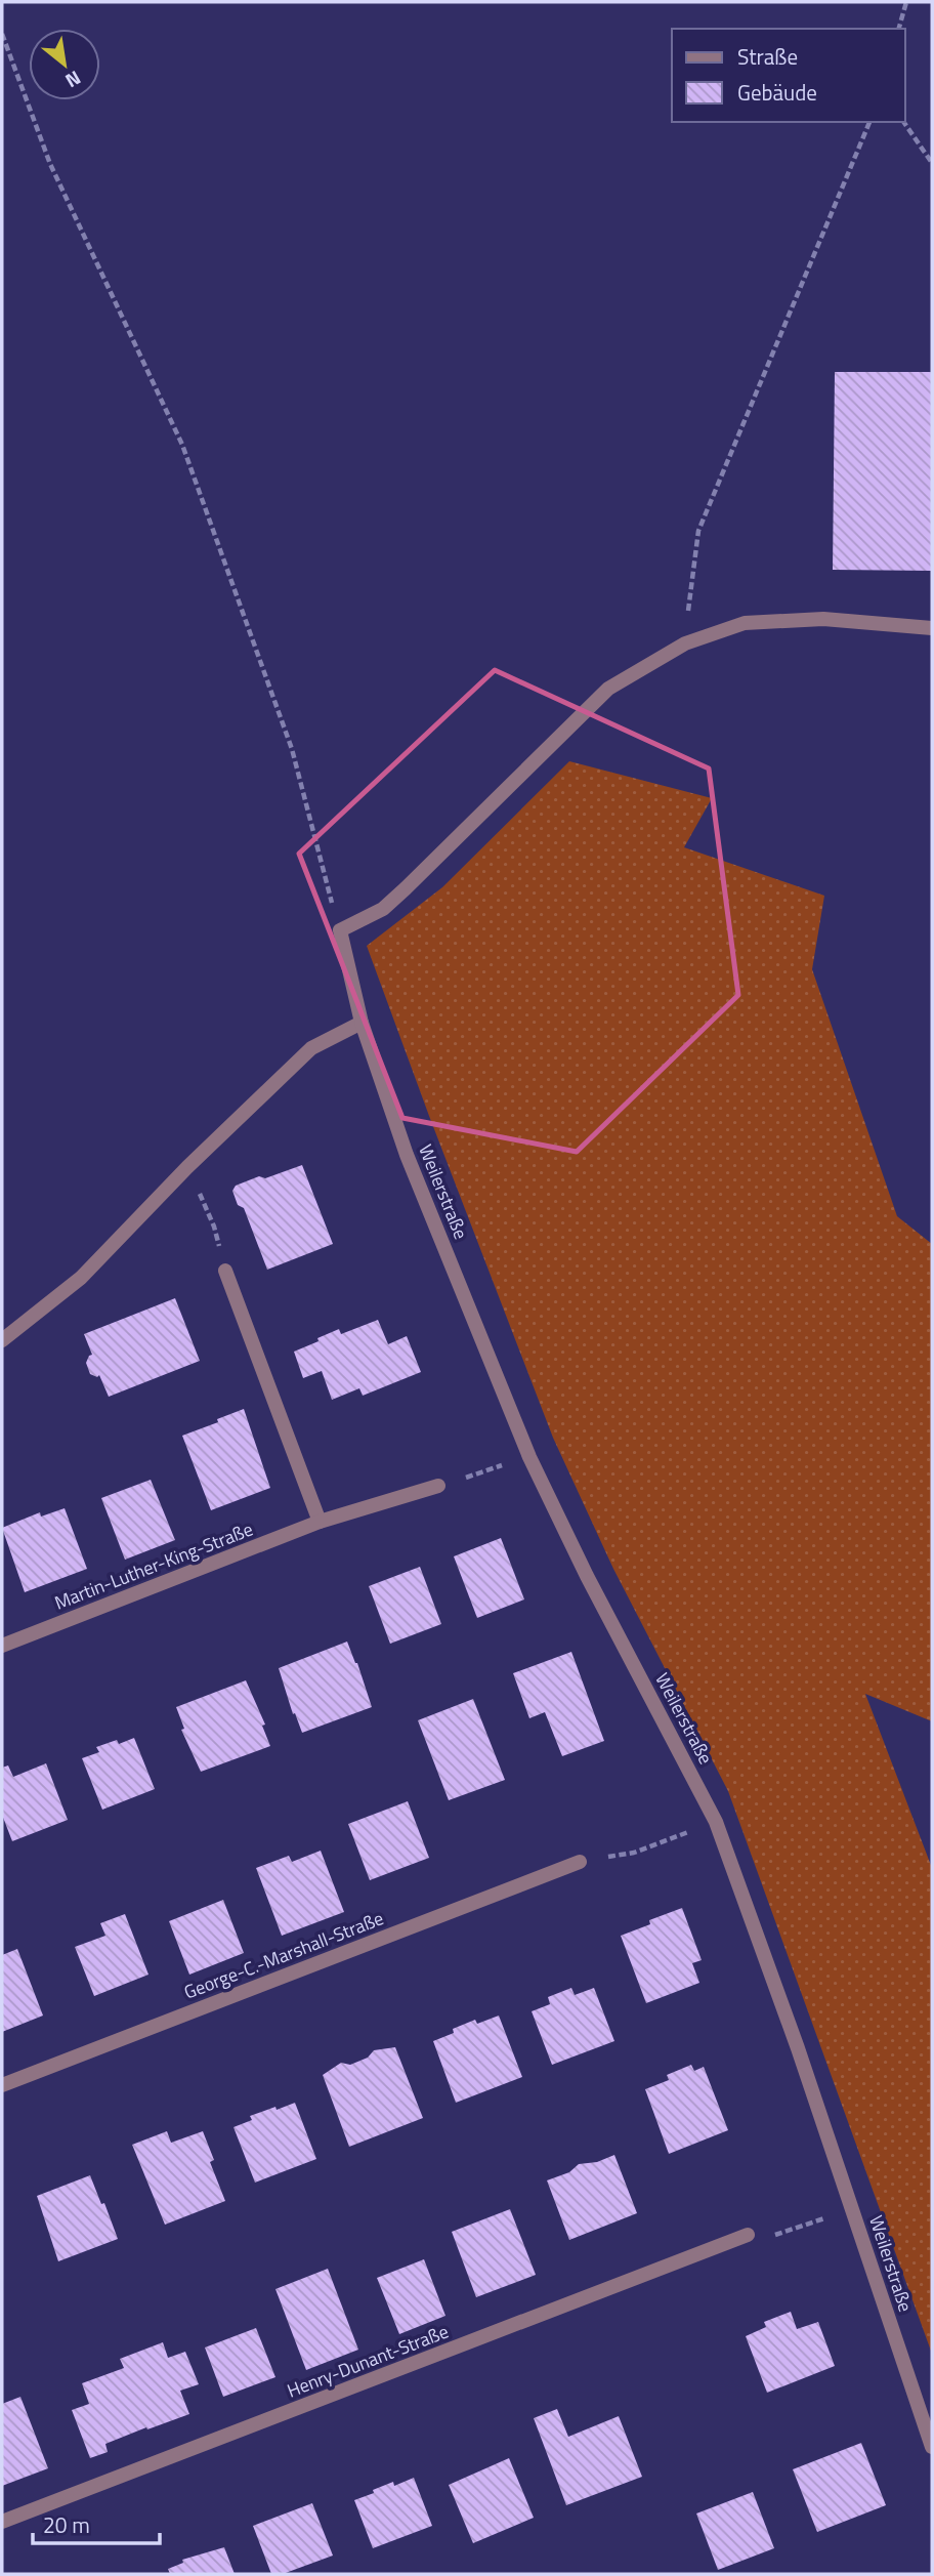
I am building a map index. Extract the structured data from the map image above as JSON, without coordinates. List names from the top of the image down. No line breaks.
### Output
{"streets":{"street":["Weilerstraße","Martin-Luther-King-Straße","George-C.-Marshall-Straße","Henry-Dunant-Straße"]},"legend":["Straße","Gebäude"],"scale_bar":"20 m","north":"bottom right"}
